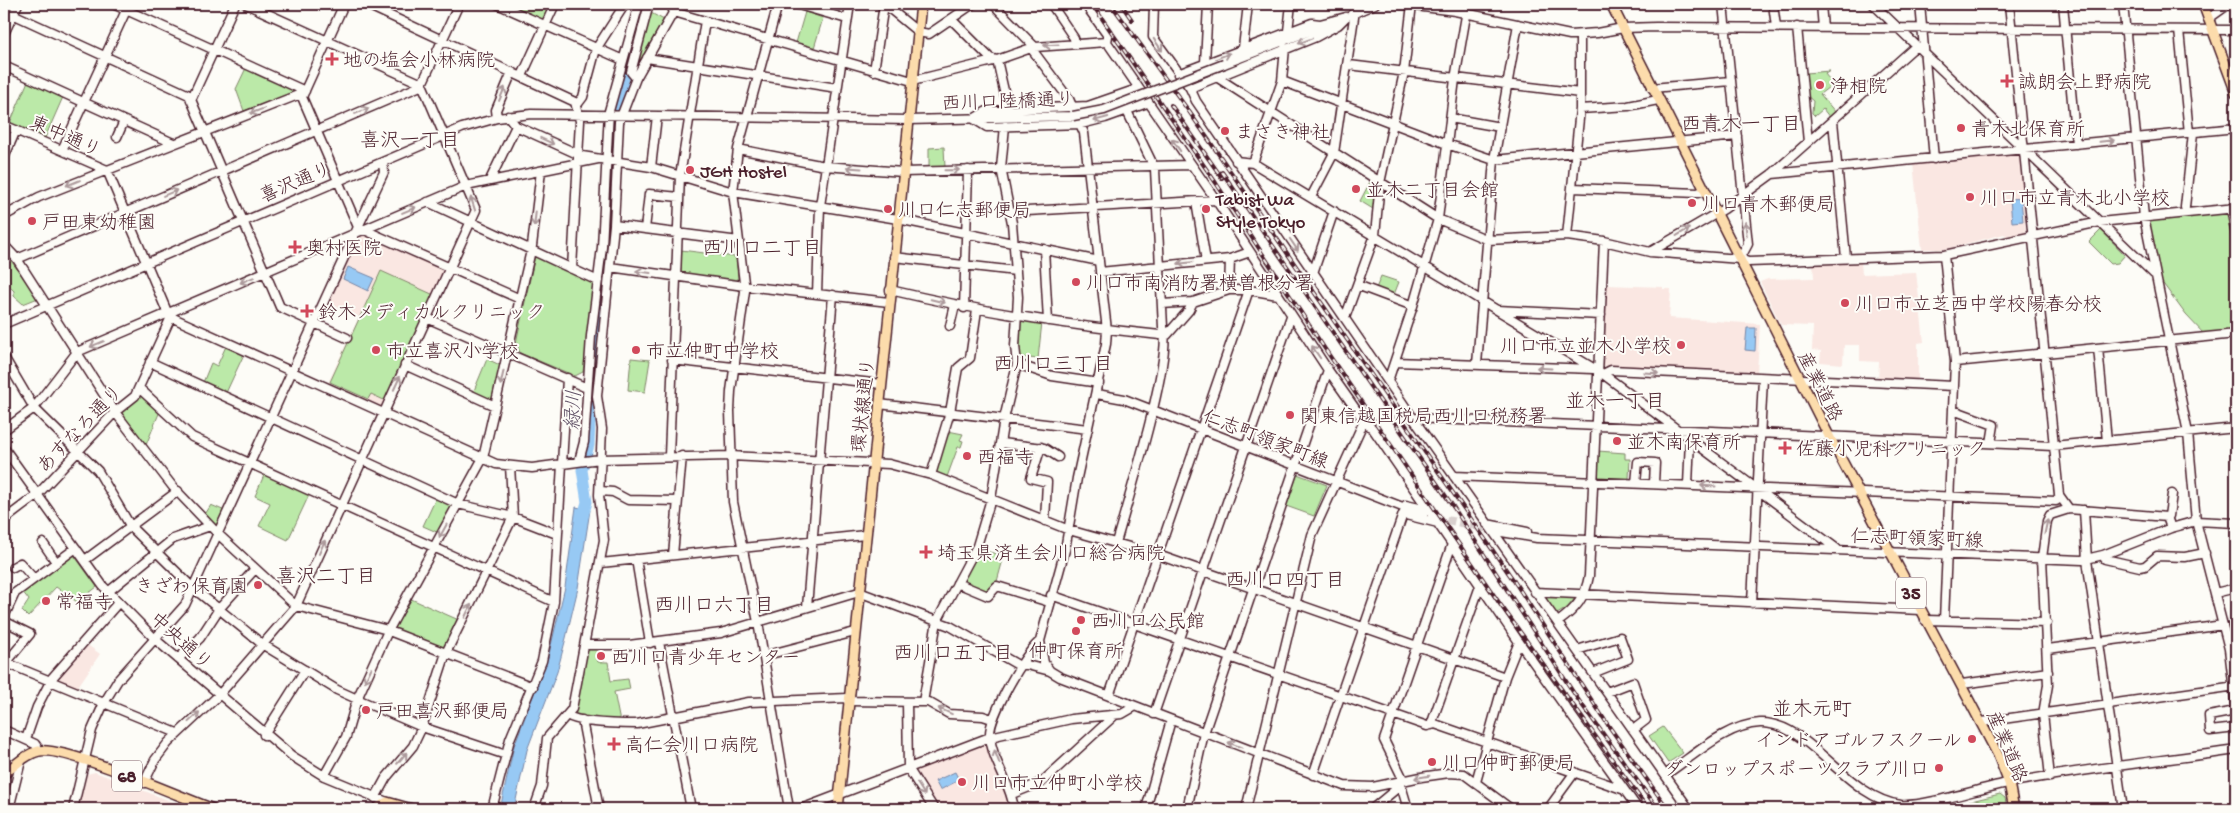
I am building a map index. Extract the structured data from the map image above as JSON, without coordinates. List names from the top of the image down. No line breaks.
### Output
{"streets":{"main road":["産業道路","環状線通り","35","68"],"street":["西川口陸橋通り","東中通り","喜沢通り","あすなろ通り","仁志町領家町線","中央通り"]},"crossings":[["西川口陸橋通り","喜沢通り"],["西川口陸橋通り","環状線通り"],["東中通り","喜沢通り"],["東中通り","あすなろ通り"],["産業道路","仁志町領家町線"],["あすなろ通り","中央通り"]],"districts":["西青木一丁目","喜沢一丁目","西川口二丁目","西川口三丁目","並木一丁目","喜沢二丁目","西川口四丁目","西川口六丁目","西川口五丁目","並木元町"],"water":["緑川"],"places":{"health":["地の塩会小林病院","誠朗会上野病院","奥村医院","鈴木メディカルクリニック","佐藤小児科クリニック","埼玉県済生会川口総合病院","高仁会川口病院"],"other":["浄相院","青木北保育所","まさき神社","JGH Hostel","並木二丁目会館","川口市立青木北小学校","川口青木郵便局","川口仁志郵便局","Tabist Wa Style Tokyo","戸田東幼稚園","川口市南消防署横曽根分署","川口市立芝西中学校陽春分校","川口市立並木小学校","市立喜沢小学校","市立仲町中学校","関東信越国税局西川口税務署","並木南保育所","西福寺","きざわ保育園","常福寺","西川口公民館","仲町保育所","西川口青少年センター","戸田喜沢郵便局","インドアゴルフスクール","川口仲町郵便局","ダンロップスポーツクラブ川口","川口市立仲町小学校"]}}
